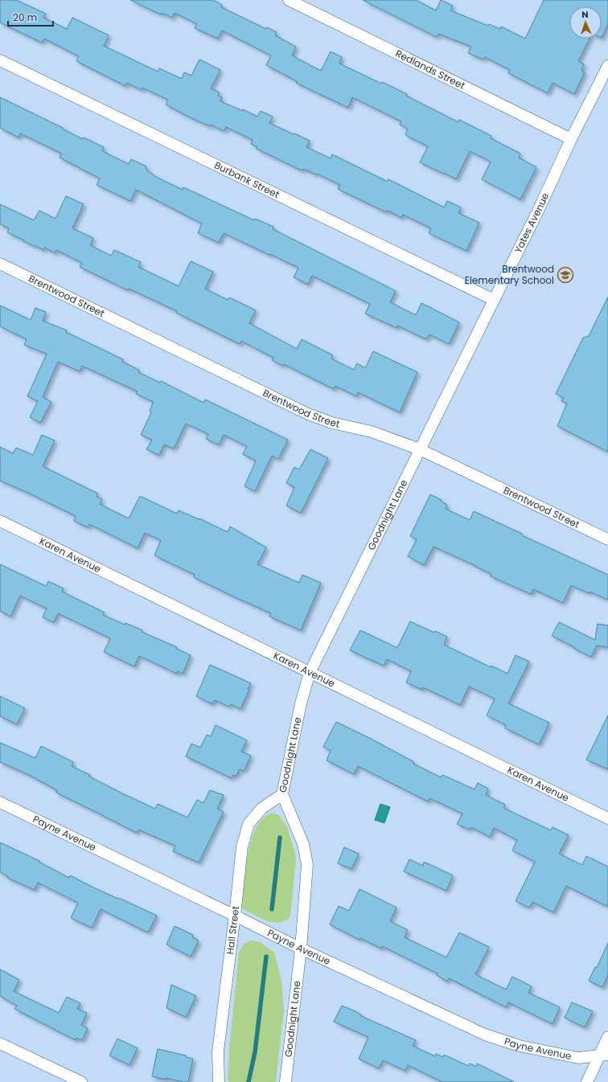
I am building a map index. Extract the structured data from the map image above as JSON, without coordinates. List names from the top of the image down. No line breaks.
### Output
{"streets":{"street":["Redlands Street","Burbank Street","Yates Avenue","Brentwood Street","Goodnight Lane","Karen Avenue","Payne Avenue","Hall Street"]},"crossings":[["Redlands Street","Yates Avenue"],["Burbank Street","Yates Avenue"],["Yates Avenue","Brentwood Street"],["Yates Avenue","Goodnight Lane"],["Brentwood Street","Goodnight Lane"],["Goodnight Lane","Karen Avenue"],["Goodnight Lane","Payne Avenue"],["Goodnight Lane","Hall Street"],["Payne Avenue","Hall Street"]],"places":{"school or university":["Brentwood Elementary School"]},"scale_bar":"20 m","north":"top"}
